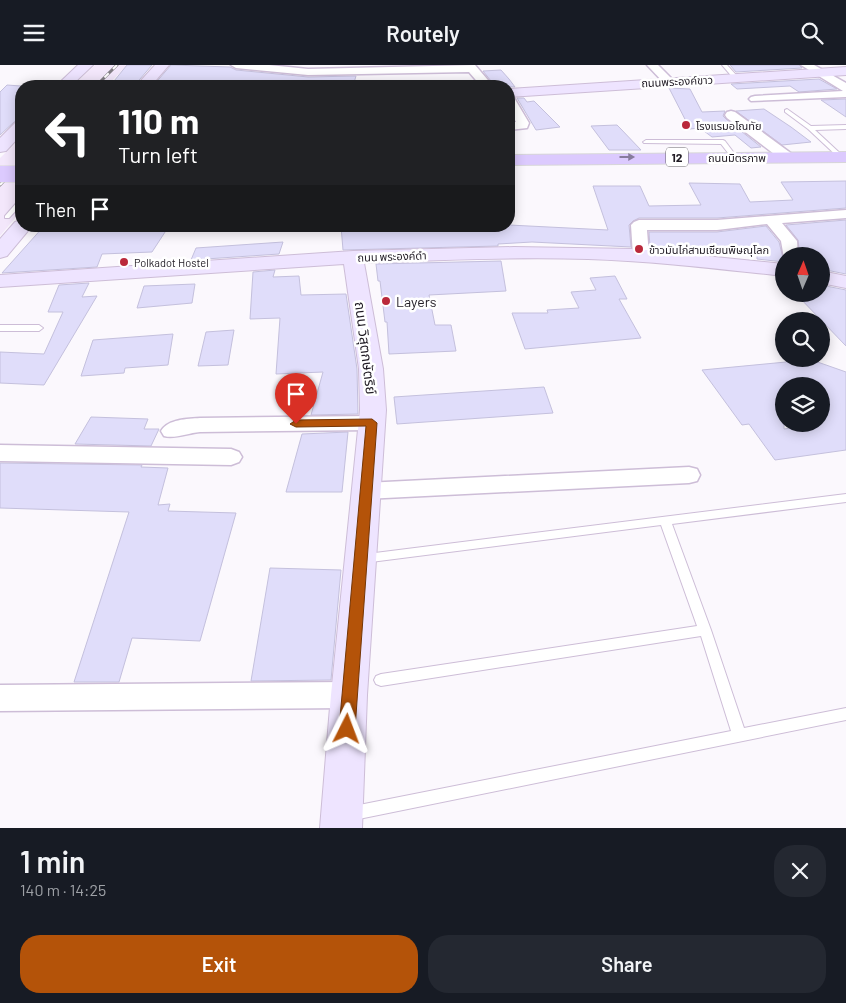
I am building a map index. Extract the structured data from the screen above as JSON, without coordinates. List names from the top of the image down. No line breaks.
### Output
{"streets":{"main road":["12","ถนนมิตรภาพ"],"street":["ถนนพระองค์ขาว","ถนน พระองค์ดำ","ถนน วิสุตกษัตริย์"]},"crossings":[["ถนน พระองค์ดำ","ถนน วิสุตกษัตริย์"]],"places":["โรงแรมอโณทัย","ข้าวมันไก่สามเซียนพิษณุโลก","Polkadot Hostel","Layers"],"north":"top","page":{"header":"Routely","turn":["110 m","Turn left"],"then":"Then","heading":["1 min","140 m · 14:25"],"buttons":["Exit","Share"]}}
